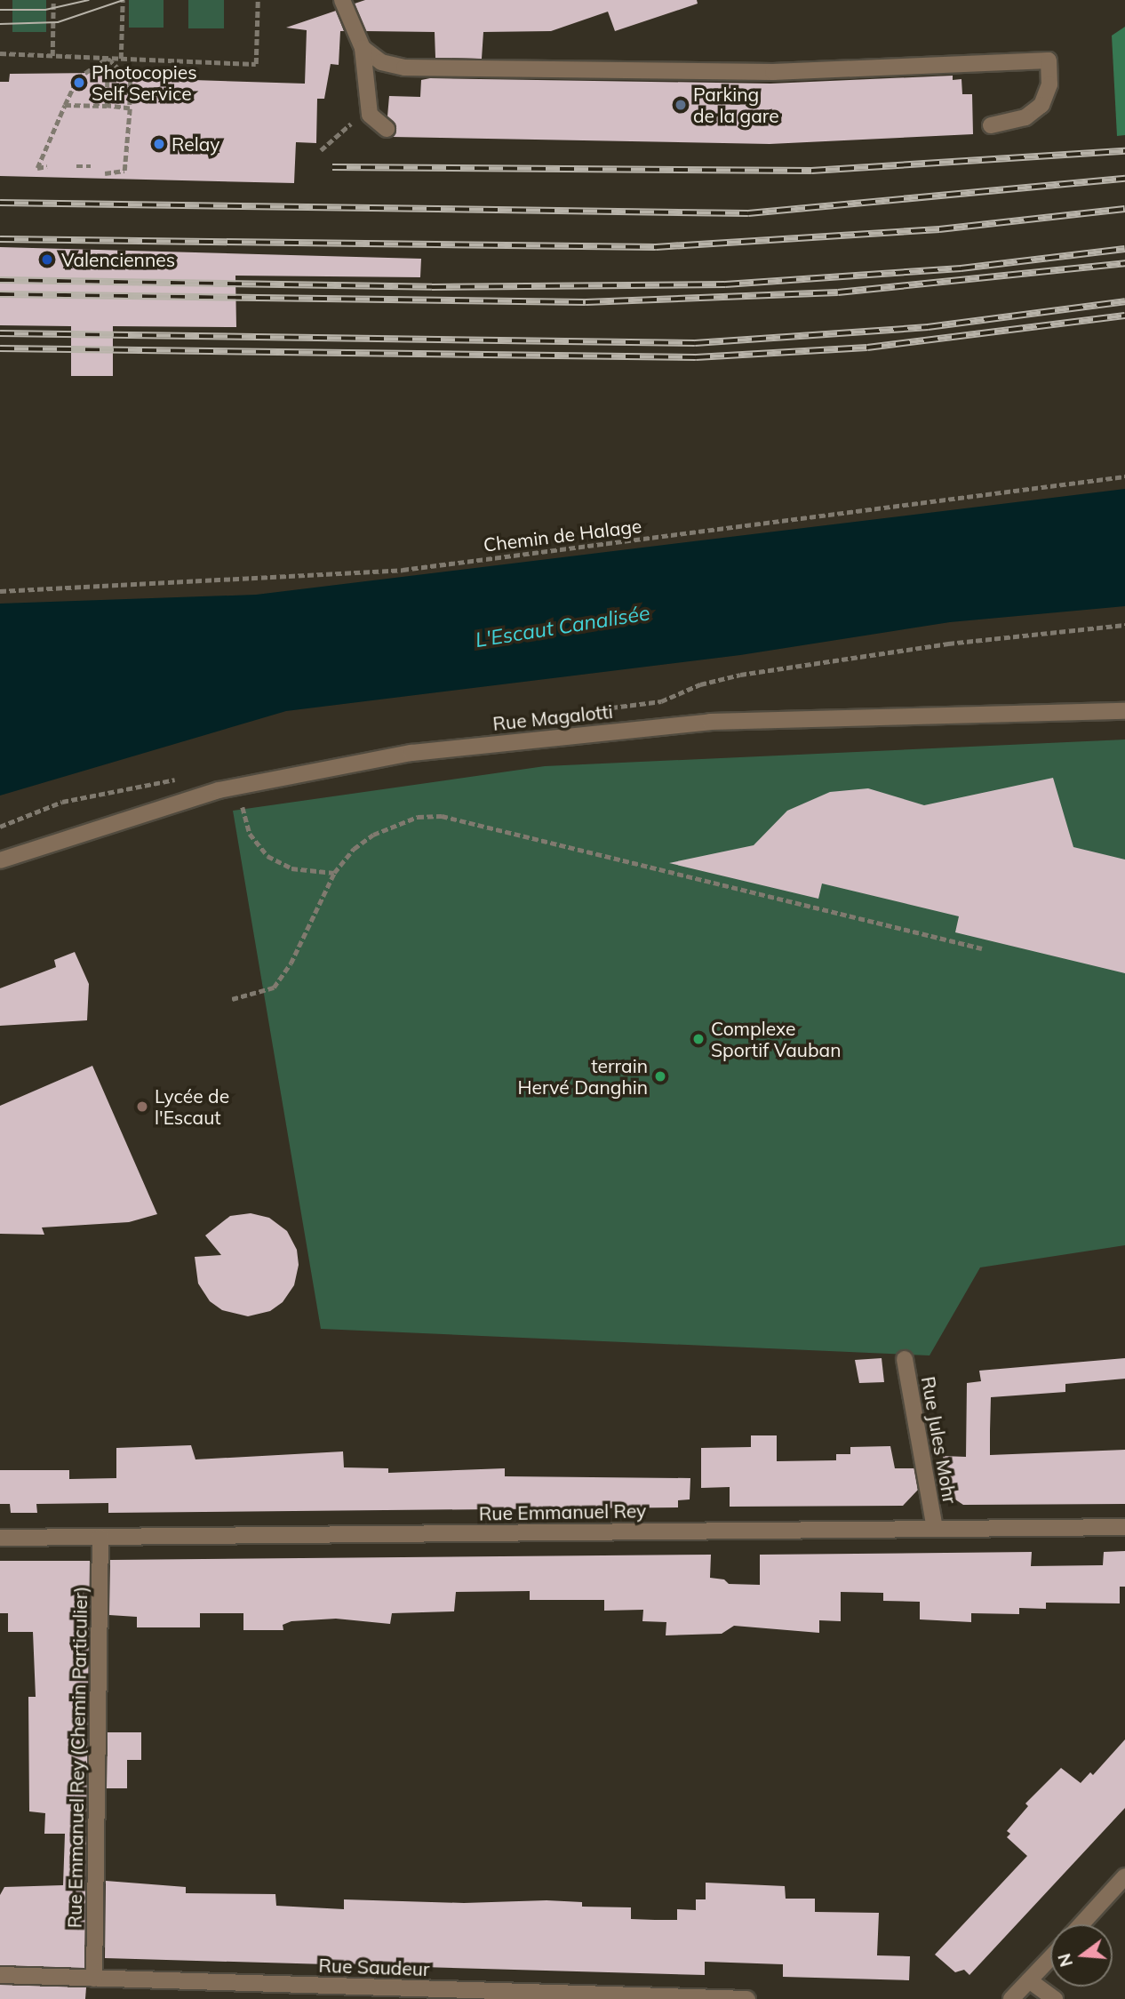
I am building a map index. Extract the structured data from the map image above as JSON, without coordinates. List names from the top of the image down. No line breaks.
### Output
{"streets":{"street":["Rue Magalotti","Rue Jules Mohr","Rue Emmanuel Rey","Rue Emmanuel Rey (Chemin Particulier)","Rue Saudeur"],"path":["Chemin de Halage"]},"crossings":[["Rue Jules Mohr","Rue Emmanuel Rey"],["Rue Emmanuel Rey","Rue Emmanuel Rey (Chemin Particulier)"],["Rue Emmanuel Rey (Chemin Particulier)","Rue Saudeur"]],"water":["L'Escaut Canalisée"],"places":["Photocopies Self Service","Parking de la gare","Relay","Valenciennes","Complexe Sportif Vauban","terrain Hervé Danghin","Lycée de l'Escaut"],"north":"left"}
